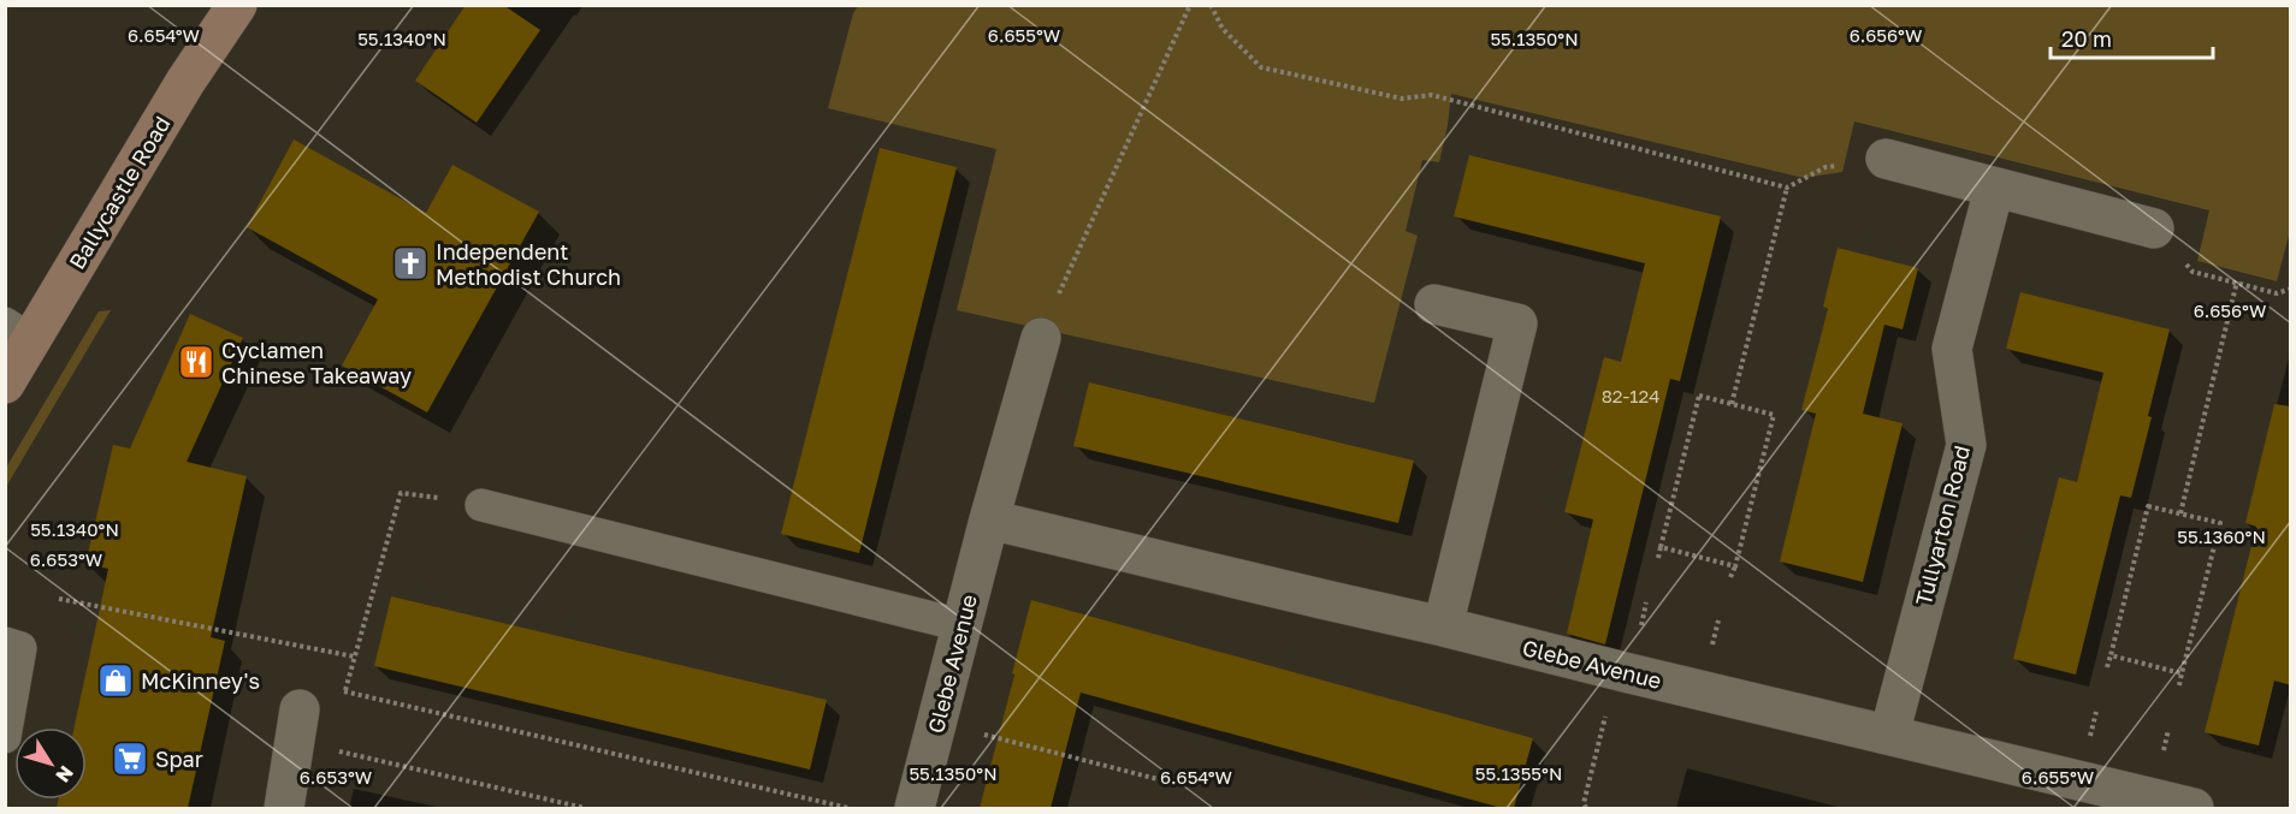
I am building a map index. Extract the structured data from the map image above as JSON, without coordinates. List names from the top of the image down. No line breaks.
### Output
{"streets":{"main road":["Ballycastle Road"],"street":["Tullyarton Road","Glebe Avenue"]},"crossings":[["Tullyarton Road","Glebe Avenue"]],"places":{"church":["Independent Methodist Church"],"restaurant":["Cyclamen Chinese Takeaway"],"shop":["McKinney's"],"supermarket":["Spar"]},"house_numbers":["82-124"],"scale_bar":"20 m","north":"bottom right","coordinates":["6.654°W","6.655°W","6.656°W","55.1340°N","55.1350°N","55.1360°N","6.653°W","55.1355°N"]}
